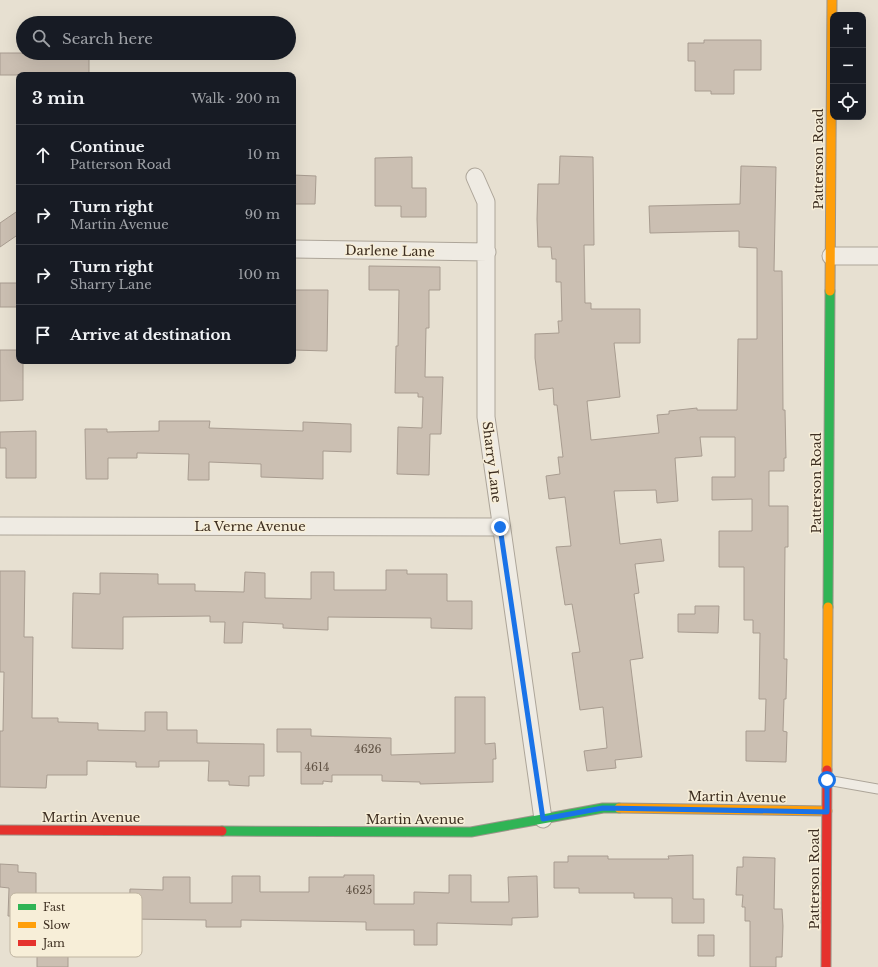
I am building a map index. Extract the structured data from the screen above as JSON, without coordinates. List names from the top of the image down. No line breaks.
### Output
{"streets":{"street":["Patterson Road","Darlene Lane","Sharry Lane","La Verne Avenue","Martin Avenue"]},"crossings":[["Patterson Road","Martin Avenue"],["Darlene Lane","Sharry Lane"],["Sharry Lane","La Verne Avenue"],["Sharry Lane","Martin Avenue"]],"house_numbers":["4626","4614","4625"],"legend":["Fast","Slow","Jam"],"page":{"map_buttons":["+","−"],"search":"Search here","heading":["3 min","Walk · 200 m"],"list":[["Continue","Patterson Road","10 m"],["Turn right","Martin Avenue","90 m"],["Turn right","Sharry Lane","100 m"],"Arrive at destination"]}}
